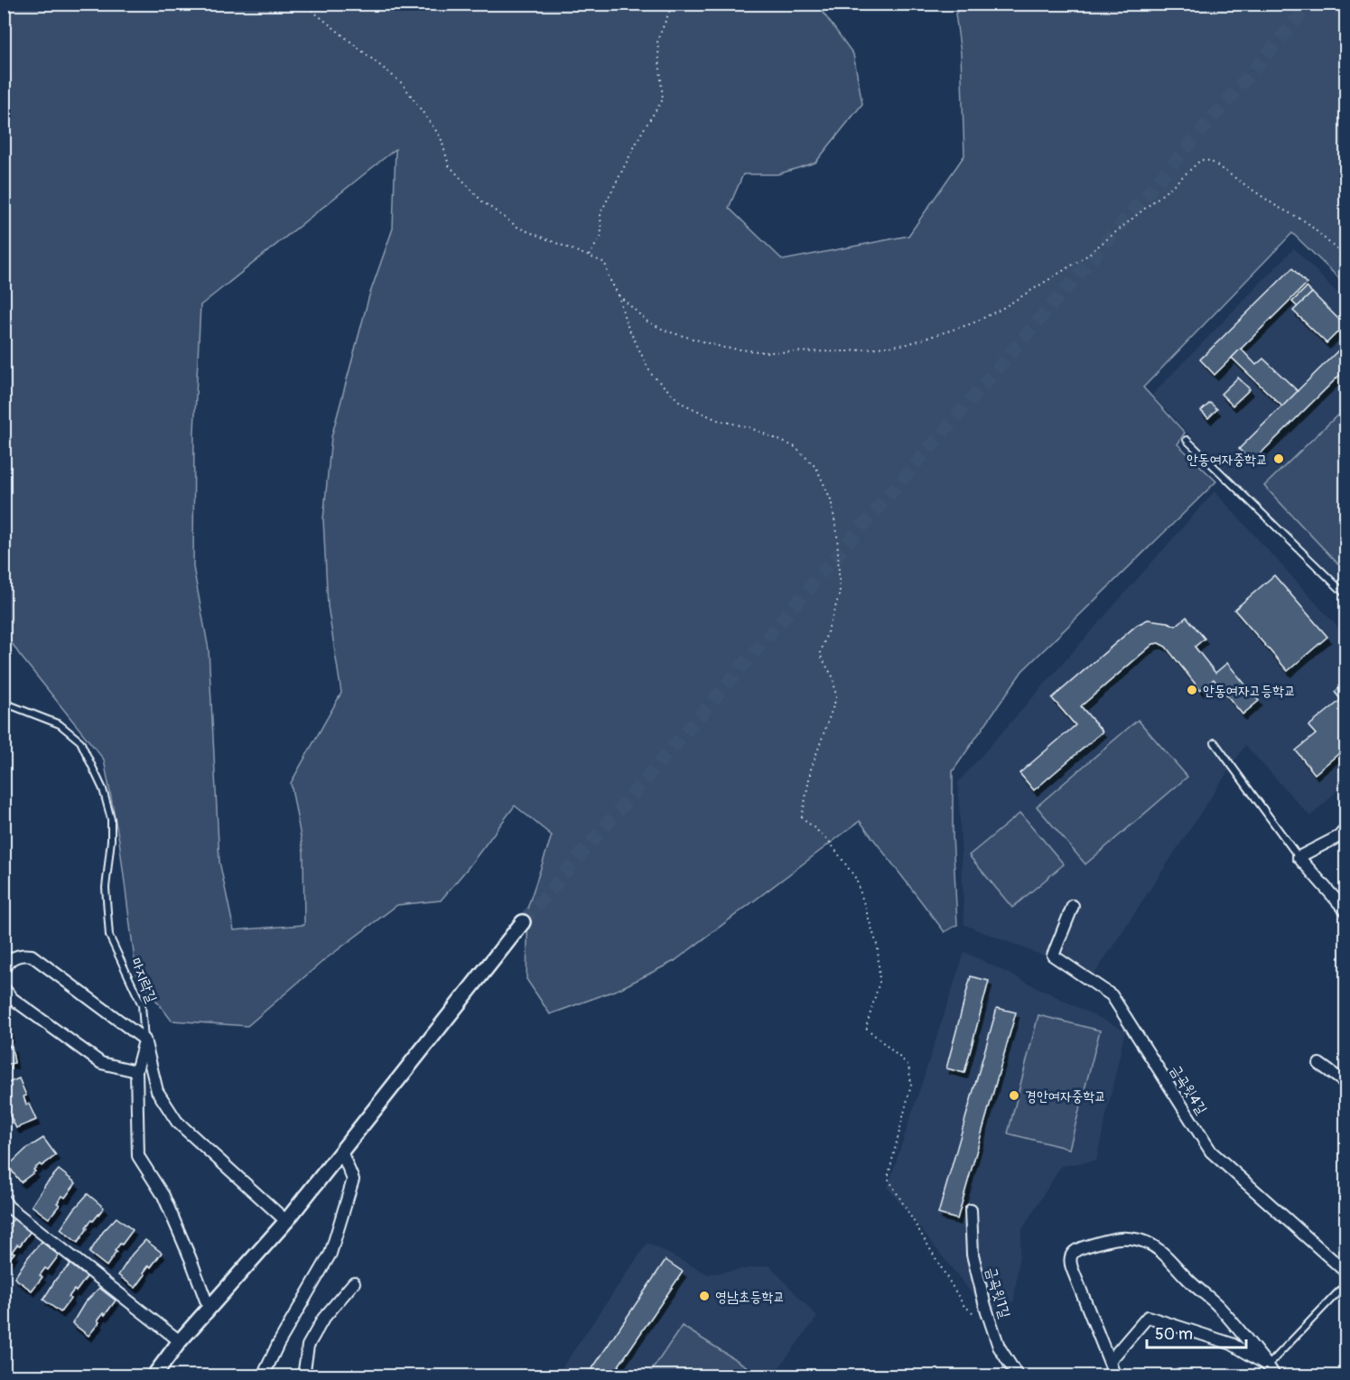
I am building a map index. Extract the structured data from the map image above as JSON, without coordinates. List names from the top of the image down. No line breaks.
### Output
{"streets":{"street":["마지락길","금곡윗4길","금곡윗1길"]},"places":["안동여자중학교","안동여자고등학교","경안여자중학교","영남초등학교"],"scale_bar":"50 m"}
